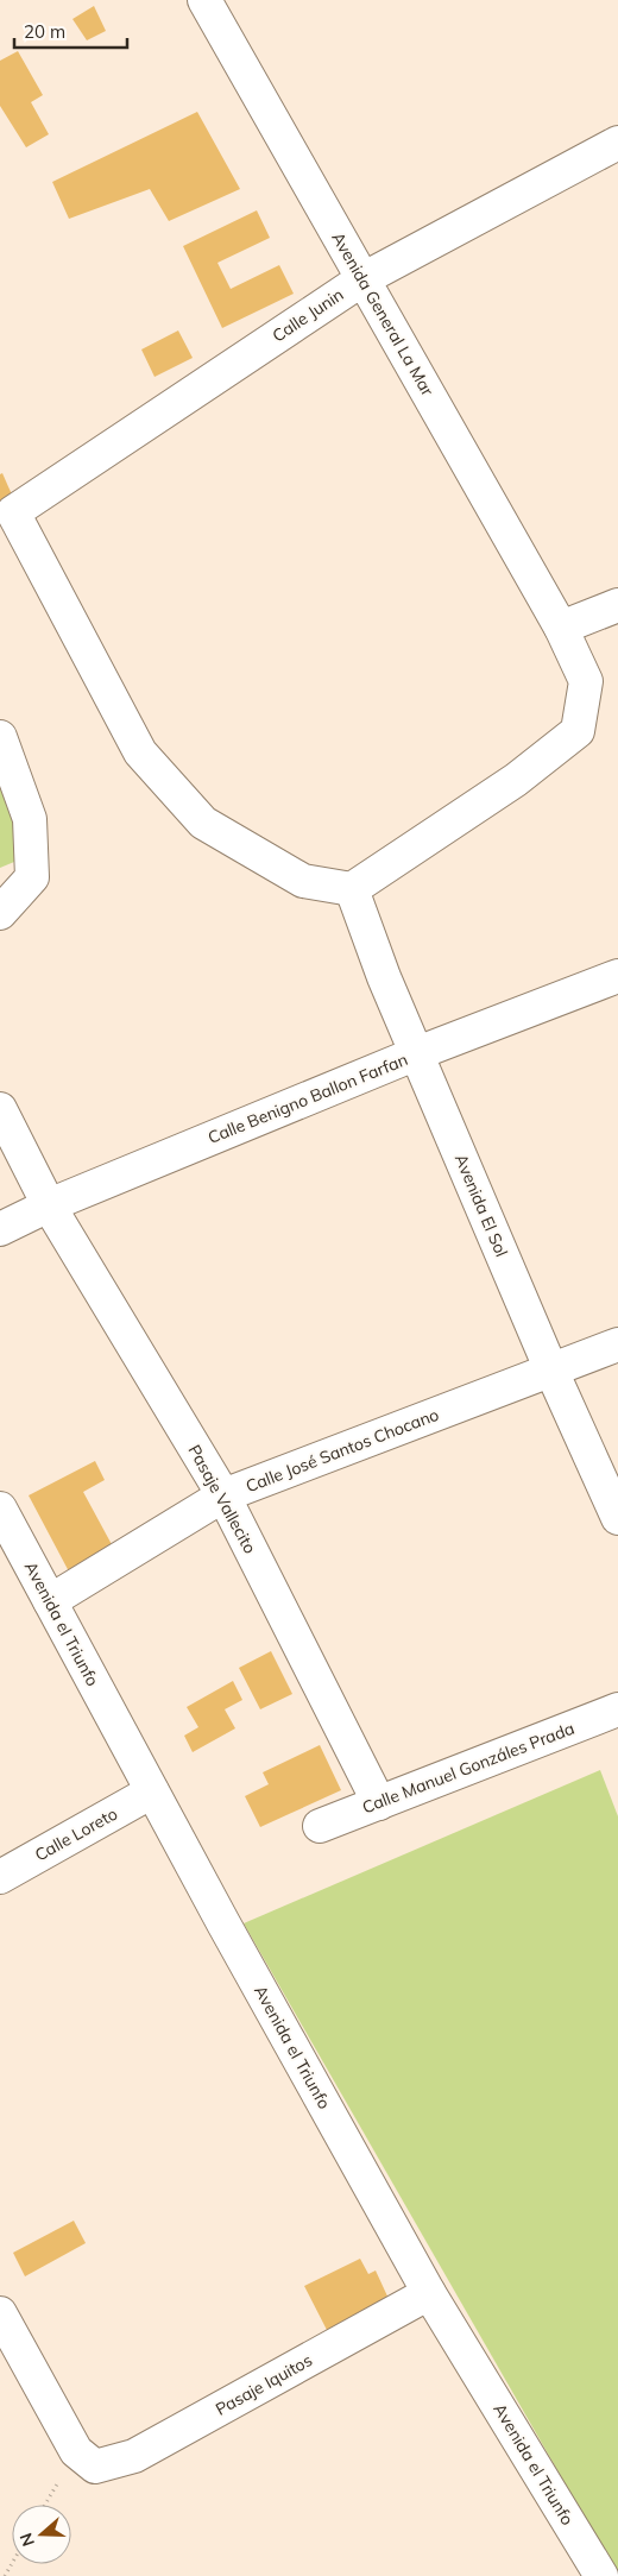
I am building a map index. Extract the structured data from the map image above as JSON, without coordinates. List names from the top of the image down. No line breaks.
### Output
{"streets":{"street":["Avenida General La Mar","Calle Junin","Calle Benigno Ballon Farfan","Avenida El Sol","Calle José Santos Chocano","Pasaje Vallecito","Avenida el Triunfo","Calle Manuel Gonzáles Prada","Calle Loreto","Pasaje Iquitos"]},"crossings":[["Avenida General La Mar","Calle Junin"],["Avenida General La Mar","Avenida El Sol"],["Calle Junin","Avenida El Sol"],["Calle Benigno Ballon Farfan","Avenida El Sol"],["Calle Benigno Ballon Farfan","Pasaje Vallecito"],["Avenida El Sol","Calle José Santos Chocano"],["Calle José Santos Chocano","Pasaje Vallecito"],["Calle José Santos Chocano","Avenida el Triunfo"],["Pasaje Vallecito","Calle Manuel Gonzáles Prada"],["Avenida el Triunfo","Calle Loreto"],["Avenida el Triunfo","Pasaje Iquitos"]],"scale_bar":"20 m","north":"left"}
